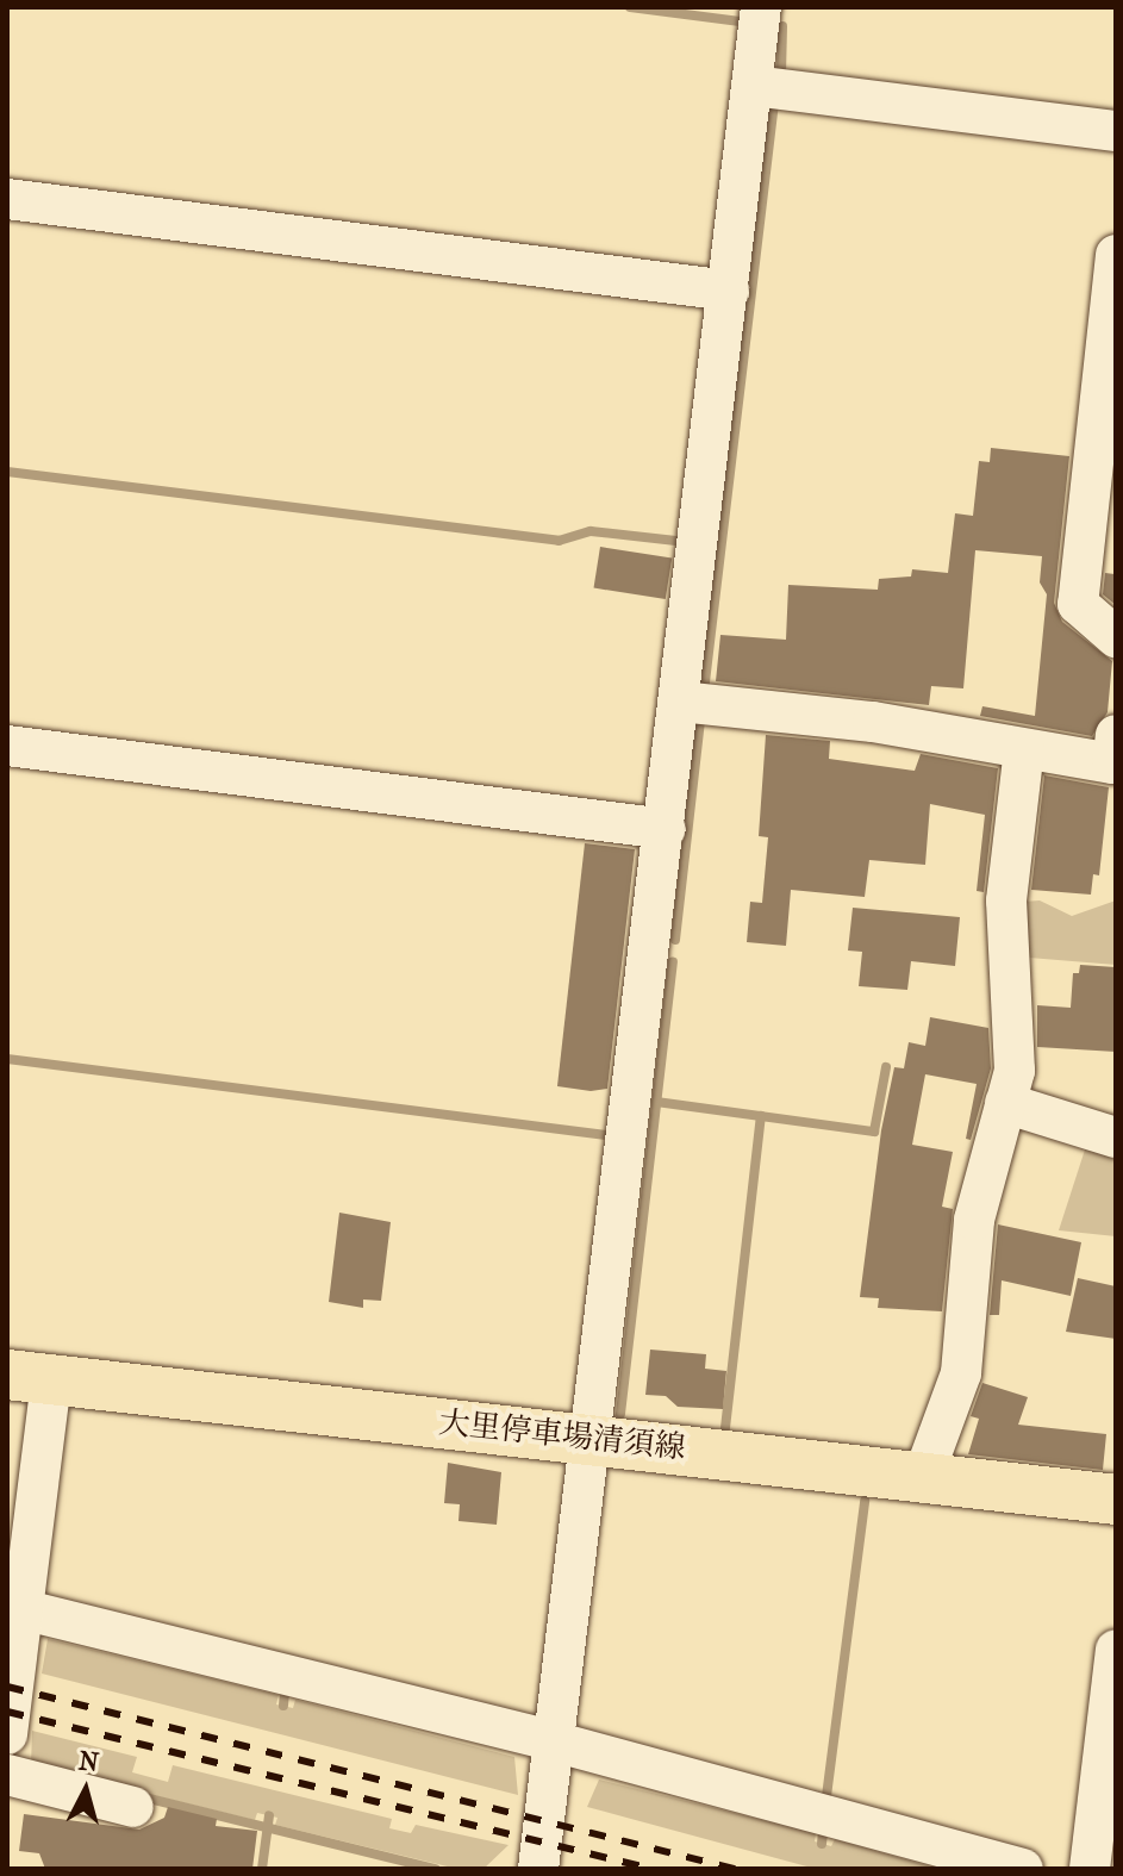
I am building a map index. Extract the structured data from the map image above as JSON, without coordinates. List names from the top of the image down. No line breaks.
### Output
{"streets":{"main road":["大里停車場清須線"]},"north":"top"}
